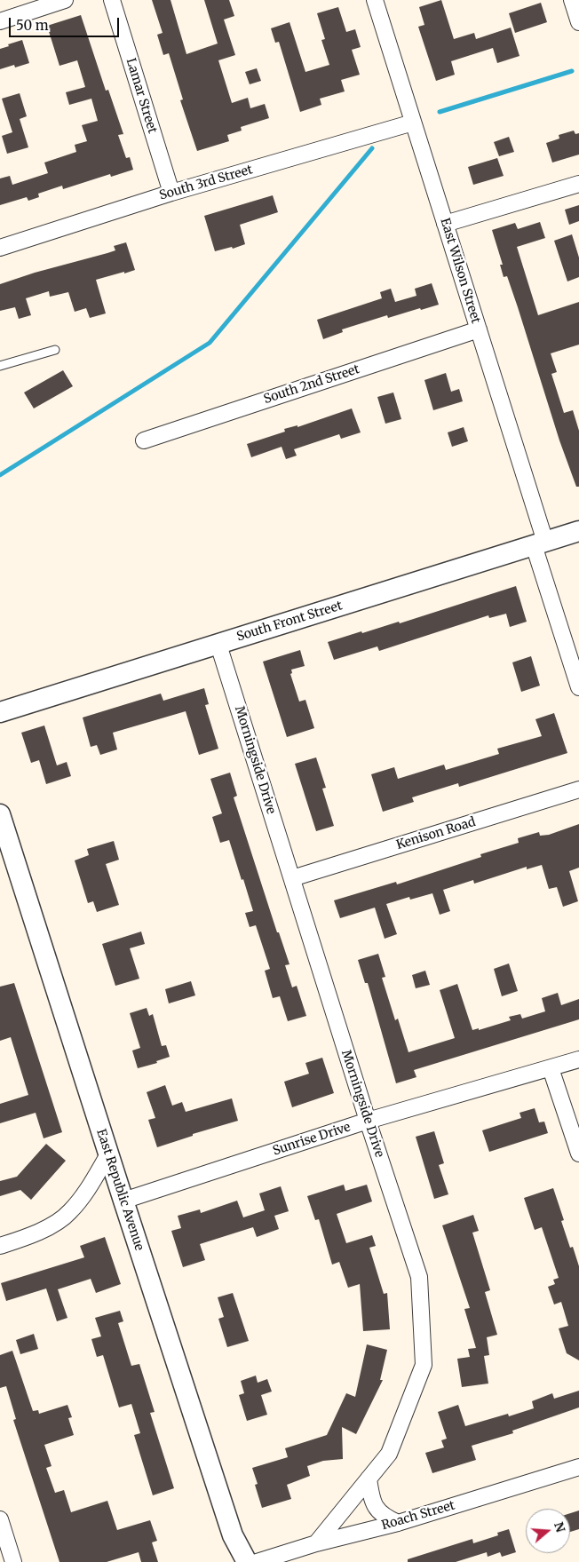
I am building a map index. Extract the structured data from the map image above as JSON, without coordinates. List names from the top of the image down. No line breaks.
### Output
{"streets":{"street":["Lamar Street","South 3rd Street","East Wilson Street","South 2nd Street","South Front Street","Morningside Drive","Kenison Road","Sunrise Drive","East Republic Avenue","Roach Street"]},"crossings":[["Lamar Street","South 3rd Street"],["South 3rd Street","East Wilson Street"],["East Wilson Street","South 2nd Street"],["East Wilson Street","South Front Street"],["South Front Street","Morningside Drive"],["Morningside Drive","Kenison Road"],["Morningside Drive","Sunrise Drive"],["Morningside Drive","Roach Street"],["Sunrise Drive","East Republic Avenue"]],"scale_bar":"50 m","north":"right"}
